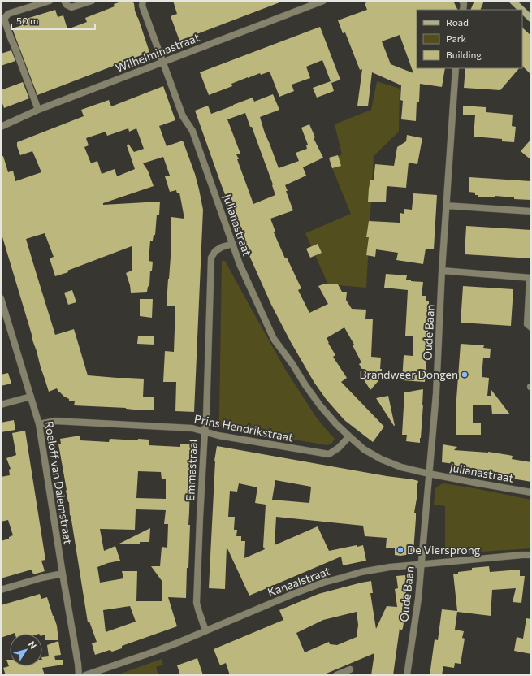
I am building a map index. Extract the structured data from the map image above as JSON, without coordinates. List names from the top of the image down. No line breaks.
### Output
{"streets":{"street":["Wilhelminastraat","Julianastraat","Oude Baan","Prins Hendrikstraat","Emmastraat","Roeloff van Dalemstraat","Kanaalstraat"]},"crossings":[["Wilhelminastraat","Julianastraat"],["Julianastraat","Oude Baan"],["Julianastraat","Prins Hendrikstraat"],["Julianastraat","Emmastraat"],["Oude Baan","Kanaalstraat"],["Prins Hendrikstraat","Emmastraat"],["Prins Hendrikstraat","Roeloff van Dalemstraat"],["Emmastraat","Kanaalstraat"]],"places":["Brandweer Dongen","De Viersprong"],"legend":["Road","Park","Building"],"scale_bar":"50 m","north":"top right"}
